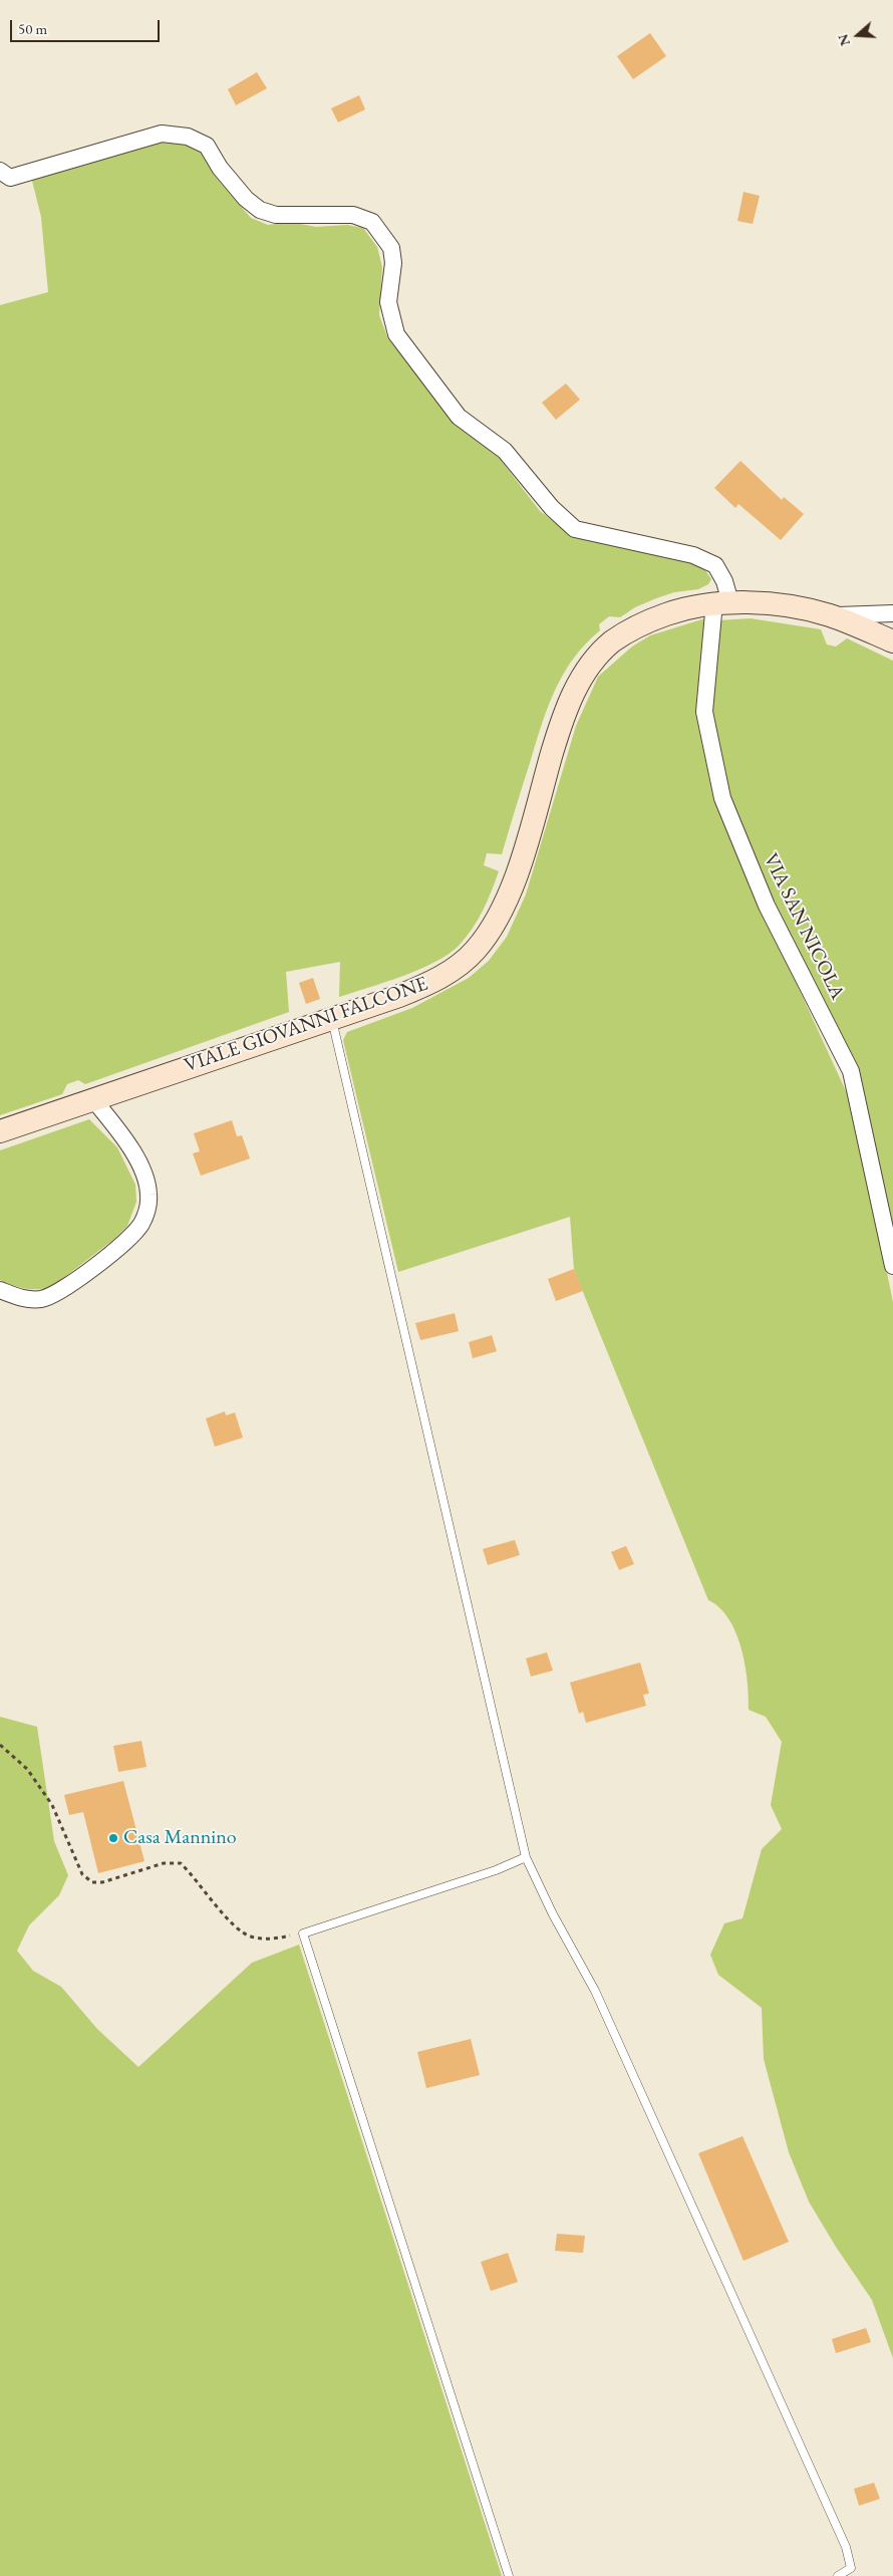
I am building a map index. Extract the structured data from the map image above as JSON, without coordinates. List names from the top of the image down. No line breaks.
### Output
{"streets":{"street":["VIA SAN NICOLA","VIALE GIOVANNI FALCONE"]},"crossings":[["VIA SAN NICOLA","VIALE GIOVANNI FALCONE"]],"places":["Casa Mannino"],"scale_bar":"50 m","north":"left"}
